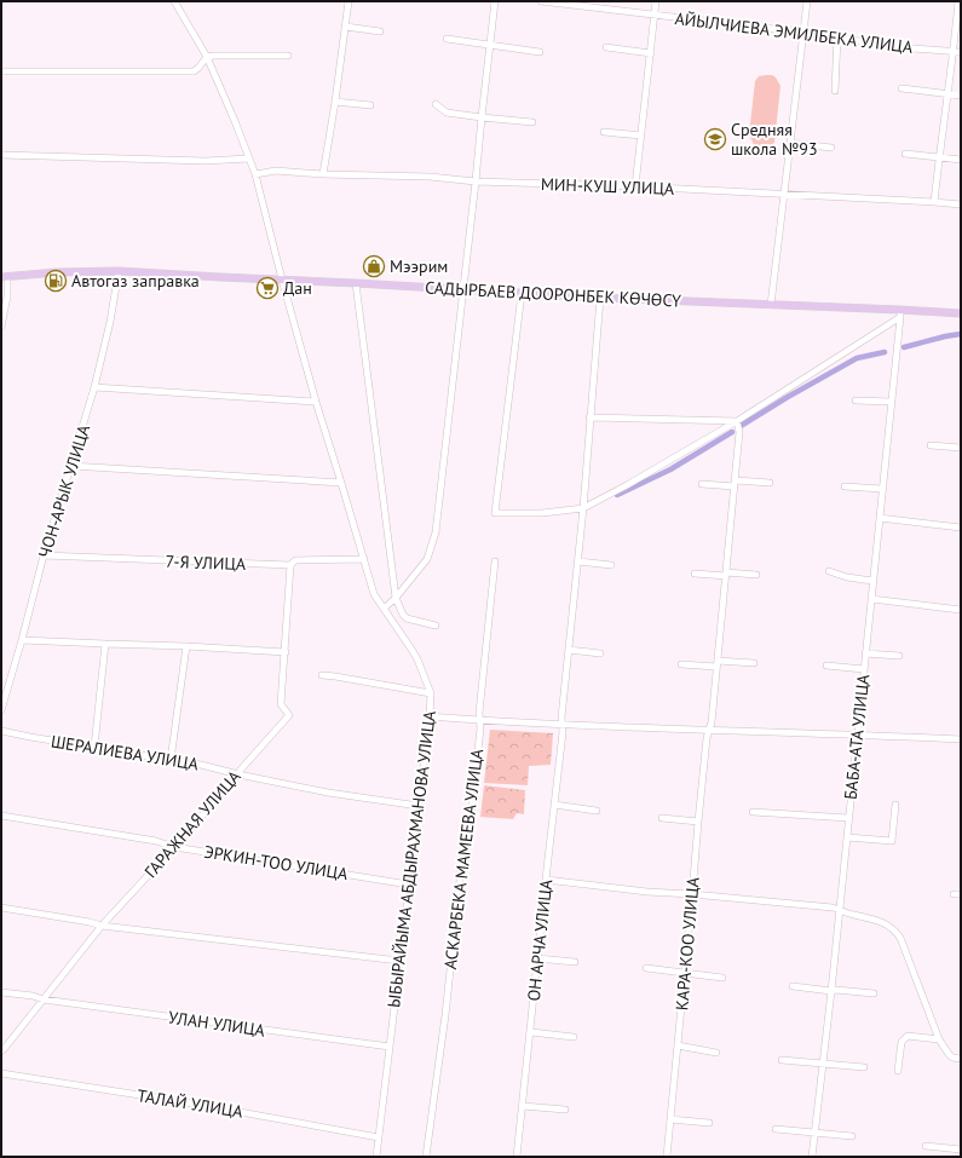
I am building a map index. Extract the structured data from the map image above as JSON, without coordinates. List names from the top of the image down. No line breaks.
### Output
{"streets":{"main road":["САДЫРБАЕВ ДООРОНБЕК КӨЧӨСҮ"],"street":["АЙЫЛЧИЕВА ЭМИЛБЕКА УЛИЦА","МИН-КУШ УЛИЦА","ЧОН-АРЫК УЛИЦА","7-Я УЛИЦА","БАБА-АТА УЛИЦА","ШЕРАЛИЕВА УЛИЦА","ГАРАЖНАЯ УЛИЦА","ЫБЫРАЙЫМА АБДЫРАХМАНОВА УЛИЦА","АСКАРБЕКА МАМЕЕВА УЛИЦА","ЭРКИН-ТОО УЛИЦА","ОН АРЧА УЛИЦА","КАРА-КОО УЛИЦА","УЛАН УЛИЦА","ТАЛАЙ УЛИЦА"]},"crossings":[["МИН-КУШ УЛИЦА","ЫБЫРАЙЫМА АБДЫРАХМАНОВА УЛИЦА"],["САДЫРБАЕВ ДООРОНБЕК КӨЧӨСҮ","ЧОН-АРЫК УЛИЦА"],["САДЫРБАЕВ ДООРОНБЕК КӨЧӨСҮ","БАБА-АТА УЛИЦА"],["САДЫРБАЕВ ДООРОНБЕК КӨЧӨСҮ","ЫБЫРАЙЫМА АБДЫРАХМАНОВА УЛИЦА"],["САДЫРБАЕВ ДООРОНБЕК КӨЧӨСҮ","ОН АРЧА УЛИЦА"],["ЧОН-АРЫК УЛИЦА","7-Я УЛИЦА"],["7-Я УЛИЦА","ГАРАЖНАЯ УЛИЦА"],["7-Я УЛИЦА","ЫБЫРАЙЫМА АБДЫРАХМАНОВА УЛИЦА"],["ШЕРАЛИЕВА УЛИЦА","ГАРАЖНАЯ УЛИЦА"],["ШЕРАЛИЕВА УЛИЦА","ЫБЫРАЙЫМА АБДЫРАХМАНОВА УЛИЦА"],["ГАРАЖНАЯ УЛИЦА","ЭРКИН-ТОО УЛИЦА"],["ГАРАЖНАЯ УЛИЦА","УЛАН УЛИЦА"],["ЫБЫРАЙЫМА АБДЫРАХМАНОВА УЛИЦА","ЭРКИН-ТОО УЛИЦА"],["ЫБЫРАЙЫМА АБДЫРАХМАНОВА УЛИЦА","УЛАН УЛИЦА"],["ЫБЫРАЙЫМА АБДЫРАХМАНОВА УЛИЦА","ТАЛАЙ УЛИЦА"]],"places":{"school or university":["Средняя школа №93"],"shop":["Мээрим"],"fuel station":["Автогаз заправка"],"supermarket":["Дан"]}}
